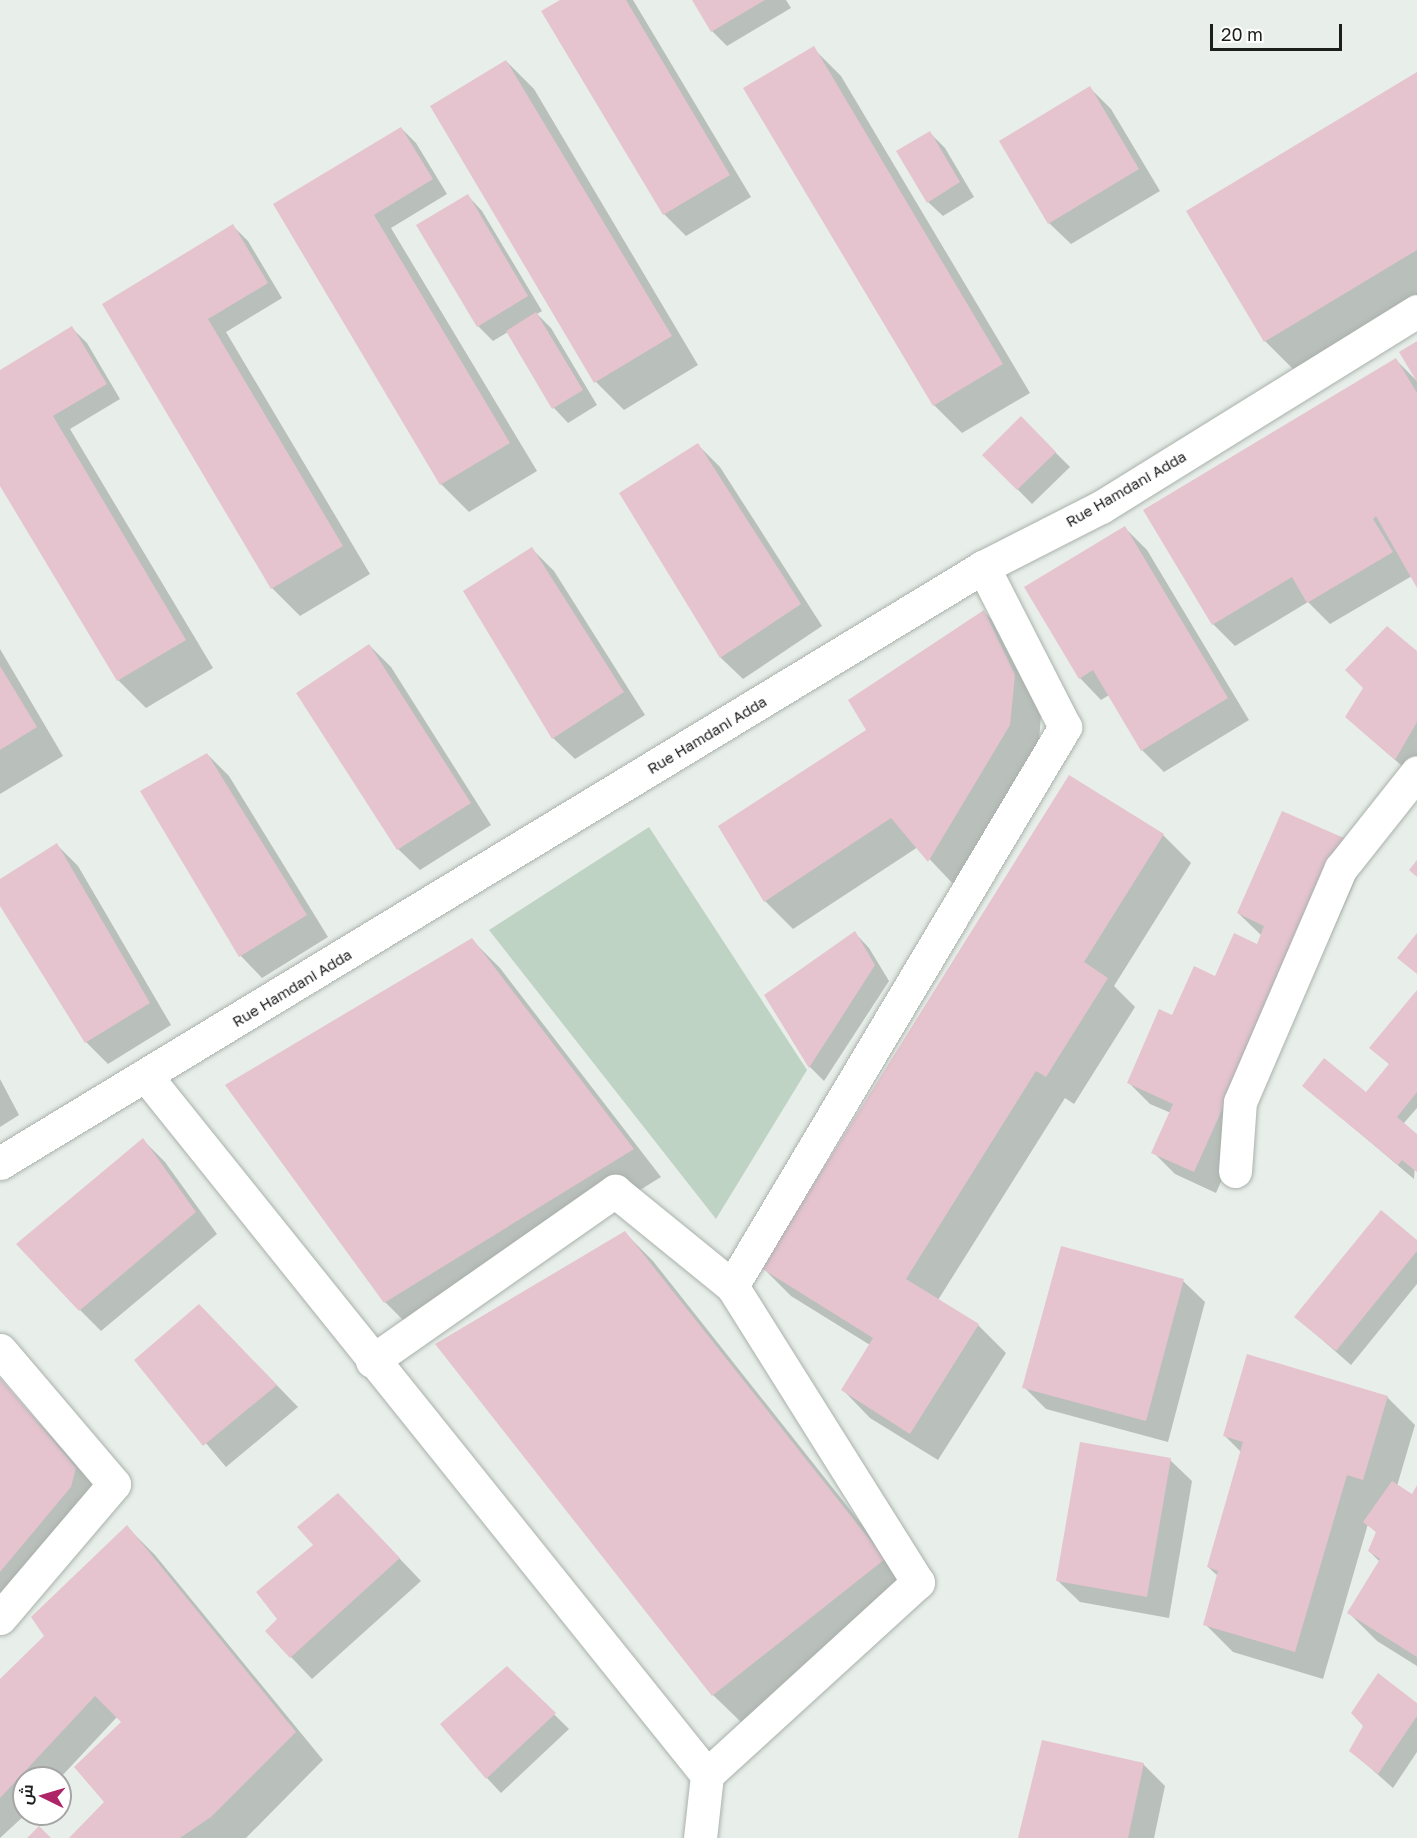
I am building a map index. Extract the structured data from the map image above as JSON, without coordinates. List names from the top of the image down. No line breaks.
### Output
{"streets":{"street":["Rue Hamdani Adda"]},"scale_bar":"20 m","north":"left"}
